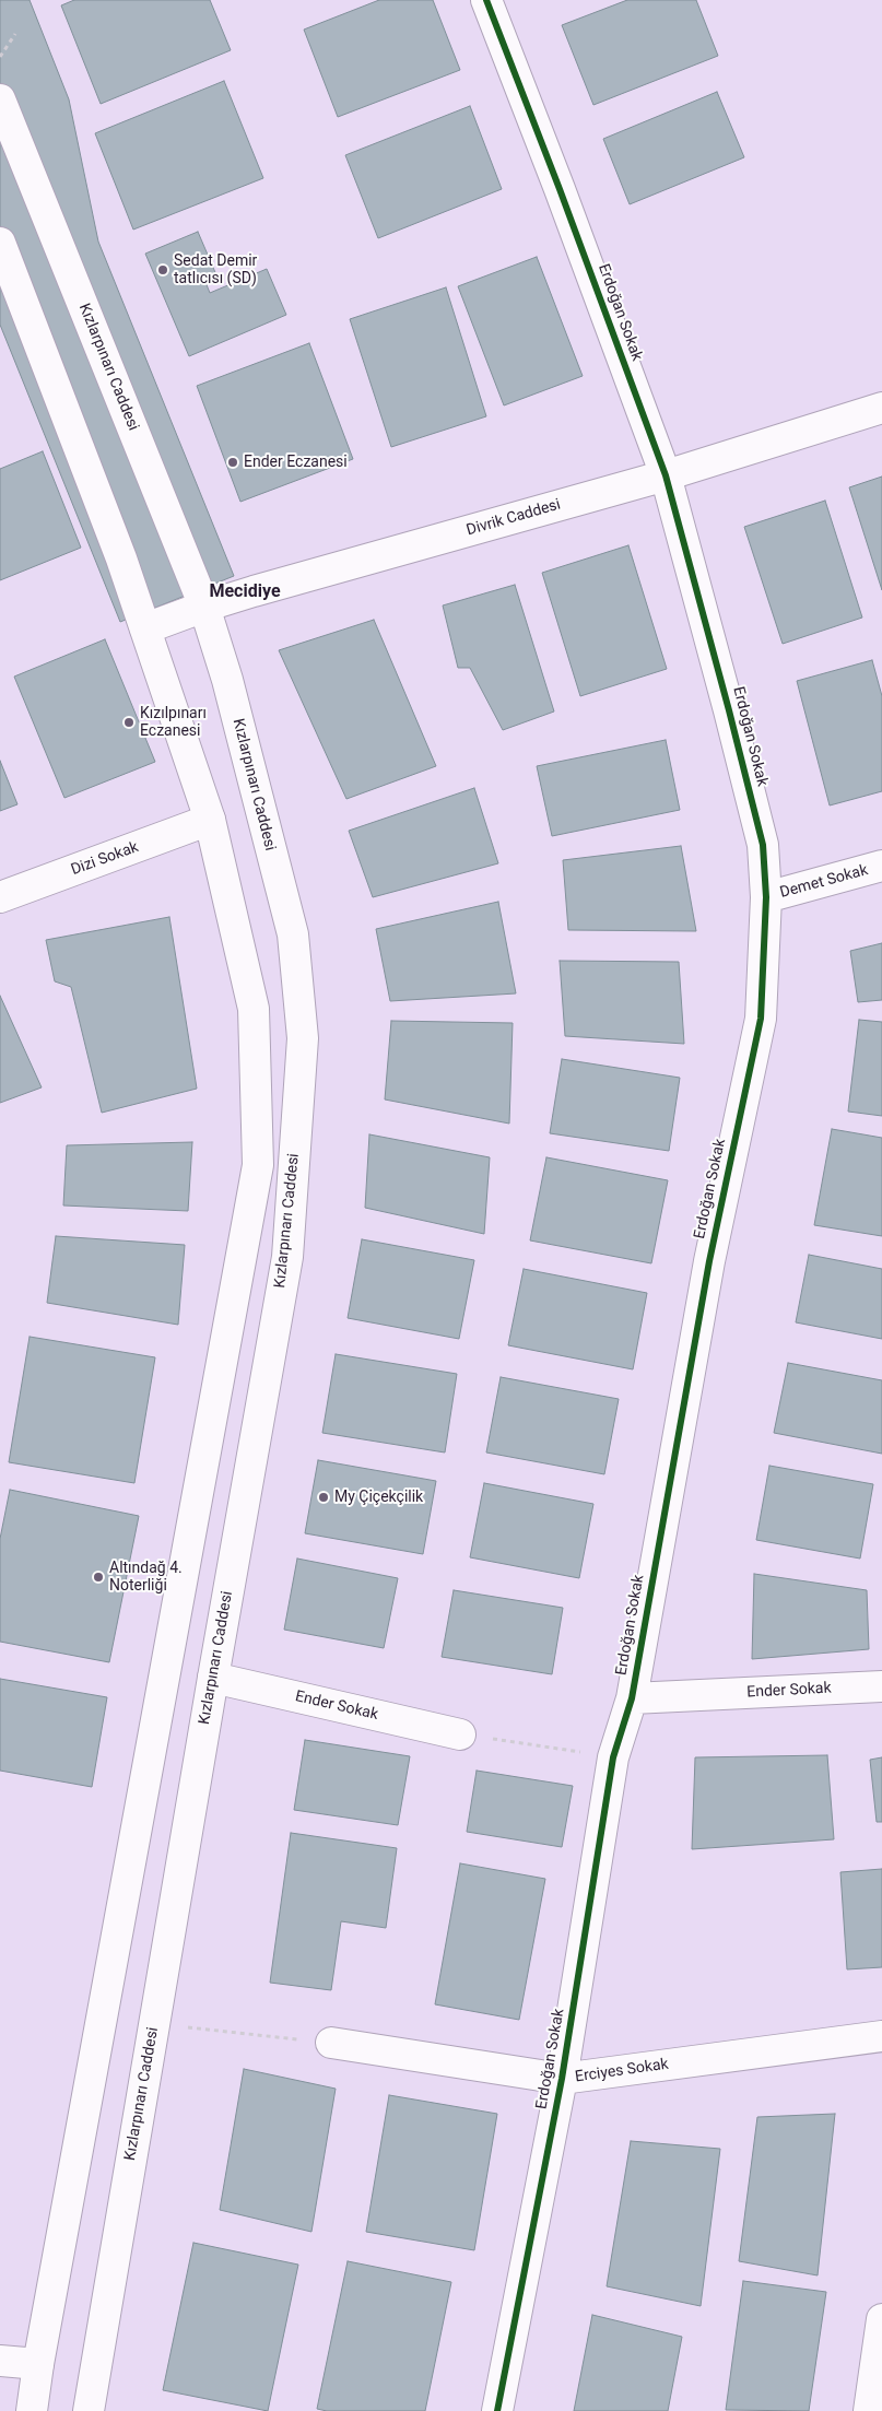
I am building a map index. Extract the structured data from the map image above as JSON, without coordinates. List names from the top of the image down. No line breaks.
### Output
{"streets":{"street":["Erdoğan Sokak","Kızlarpınarı Caddesi","Divrik Caddesi","Dizi Sokak","Demet Sokak","Ender Sokak","Erciyes Sokak"]},"crossings":[["Erdoğan Sokak","Divrik Caddesi"],["Erdoğan Sokak","Demet Sokak"],["Erdoğan Sokak","Ender Sokak"],["Erdoğan Sokak","Erciyes Sokak"],["Kızlarpınarı Caddesi","Divrik Caddesi"],["Kızlarpınarı Caddesi","Ender Sokak"]],"districts":["Mecidiye"],"places":["Sedat Demir tatlıcısı (SD)","Ender Eczanesi","Kızılpınarı Eczanesi","My Çiçekçilik","Altındağ 4. Noterliği"]}
